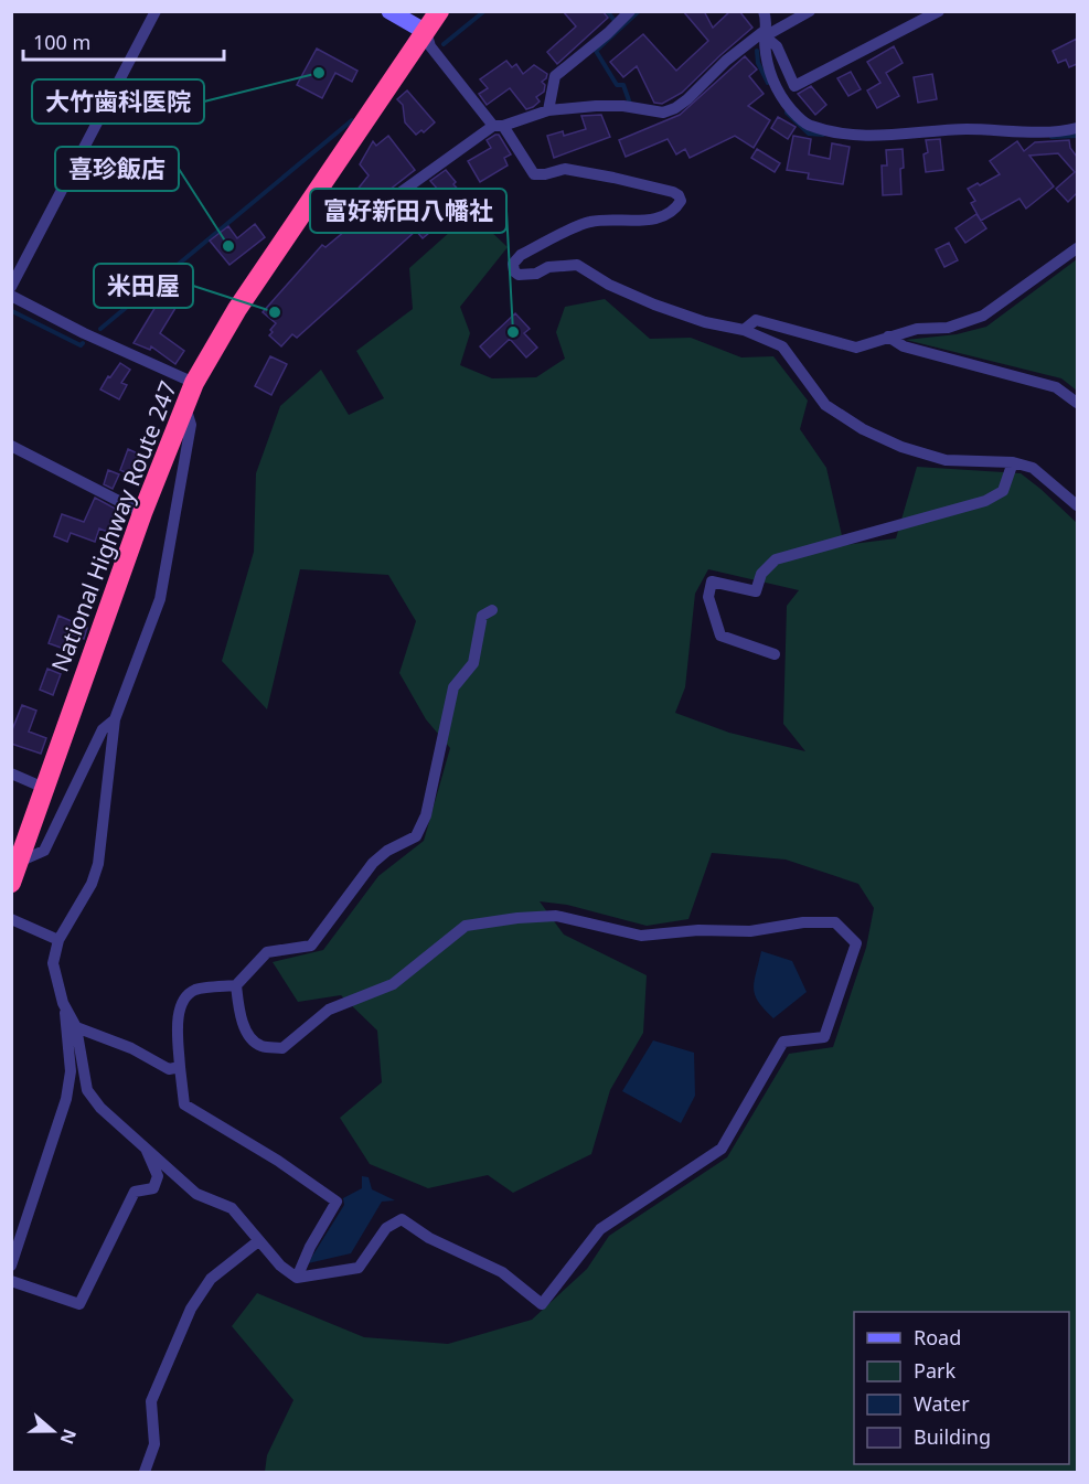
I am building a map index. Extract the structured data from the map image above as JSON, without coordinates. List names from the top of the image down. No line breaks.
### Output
{"streets":{"highway":["National Highway Route 247"]},"places":["大竹歯科医院","喜珍飯店","米田屋","富好新田八幡社"],"legend":["Road","Park","Water","Building"],"scale_bar":"100 m","north":"right"}
